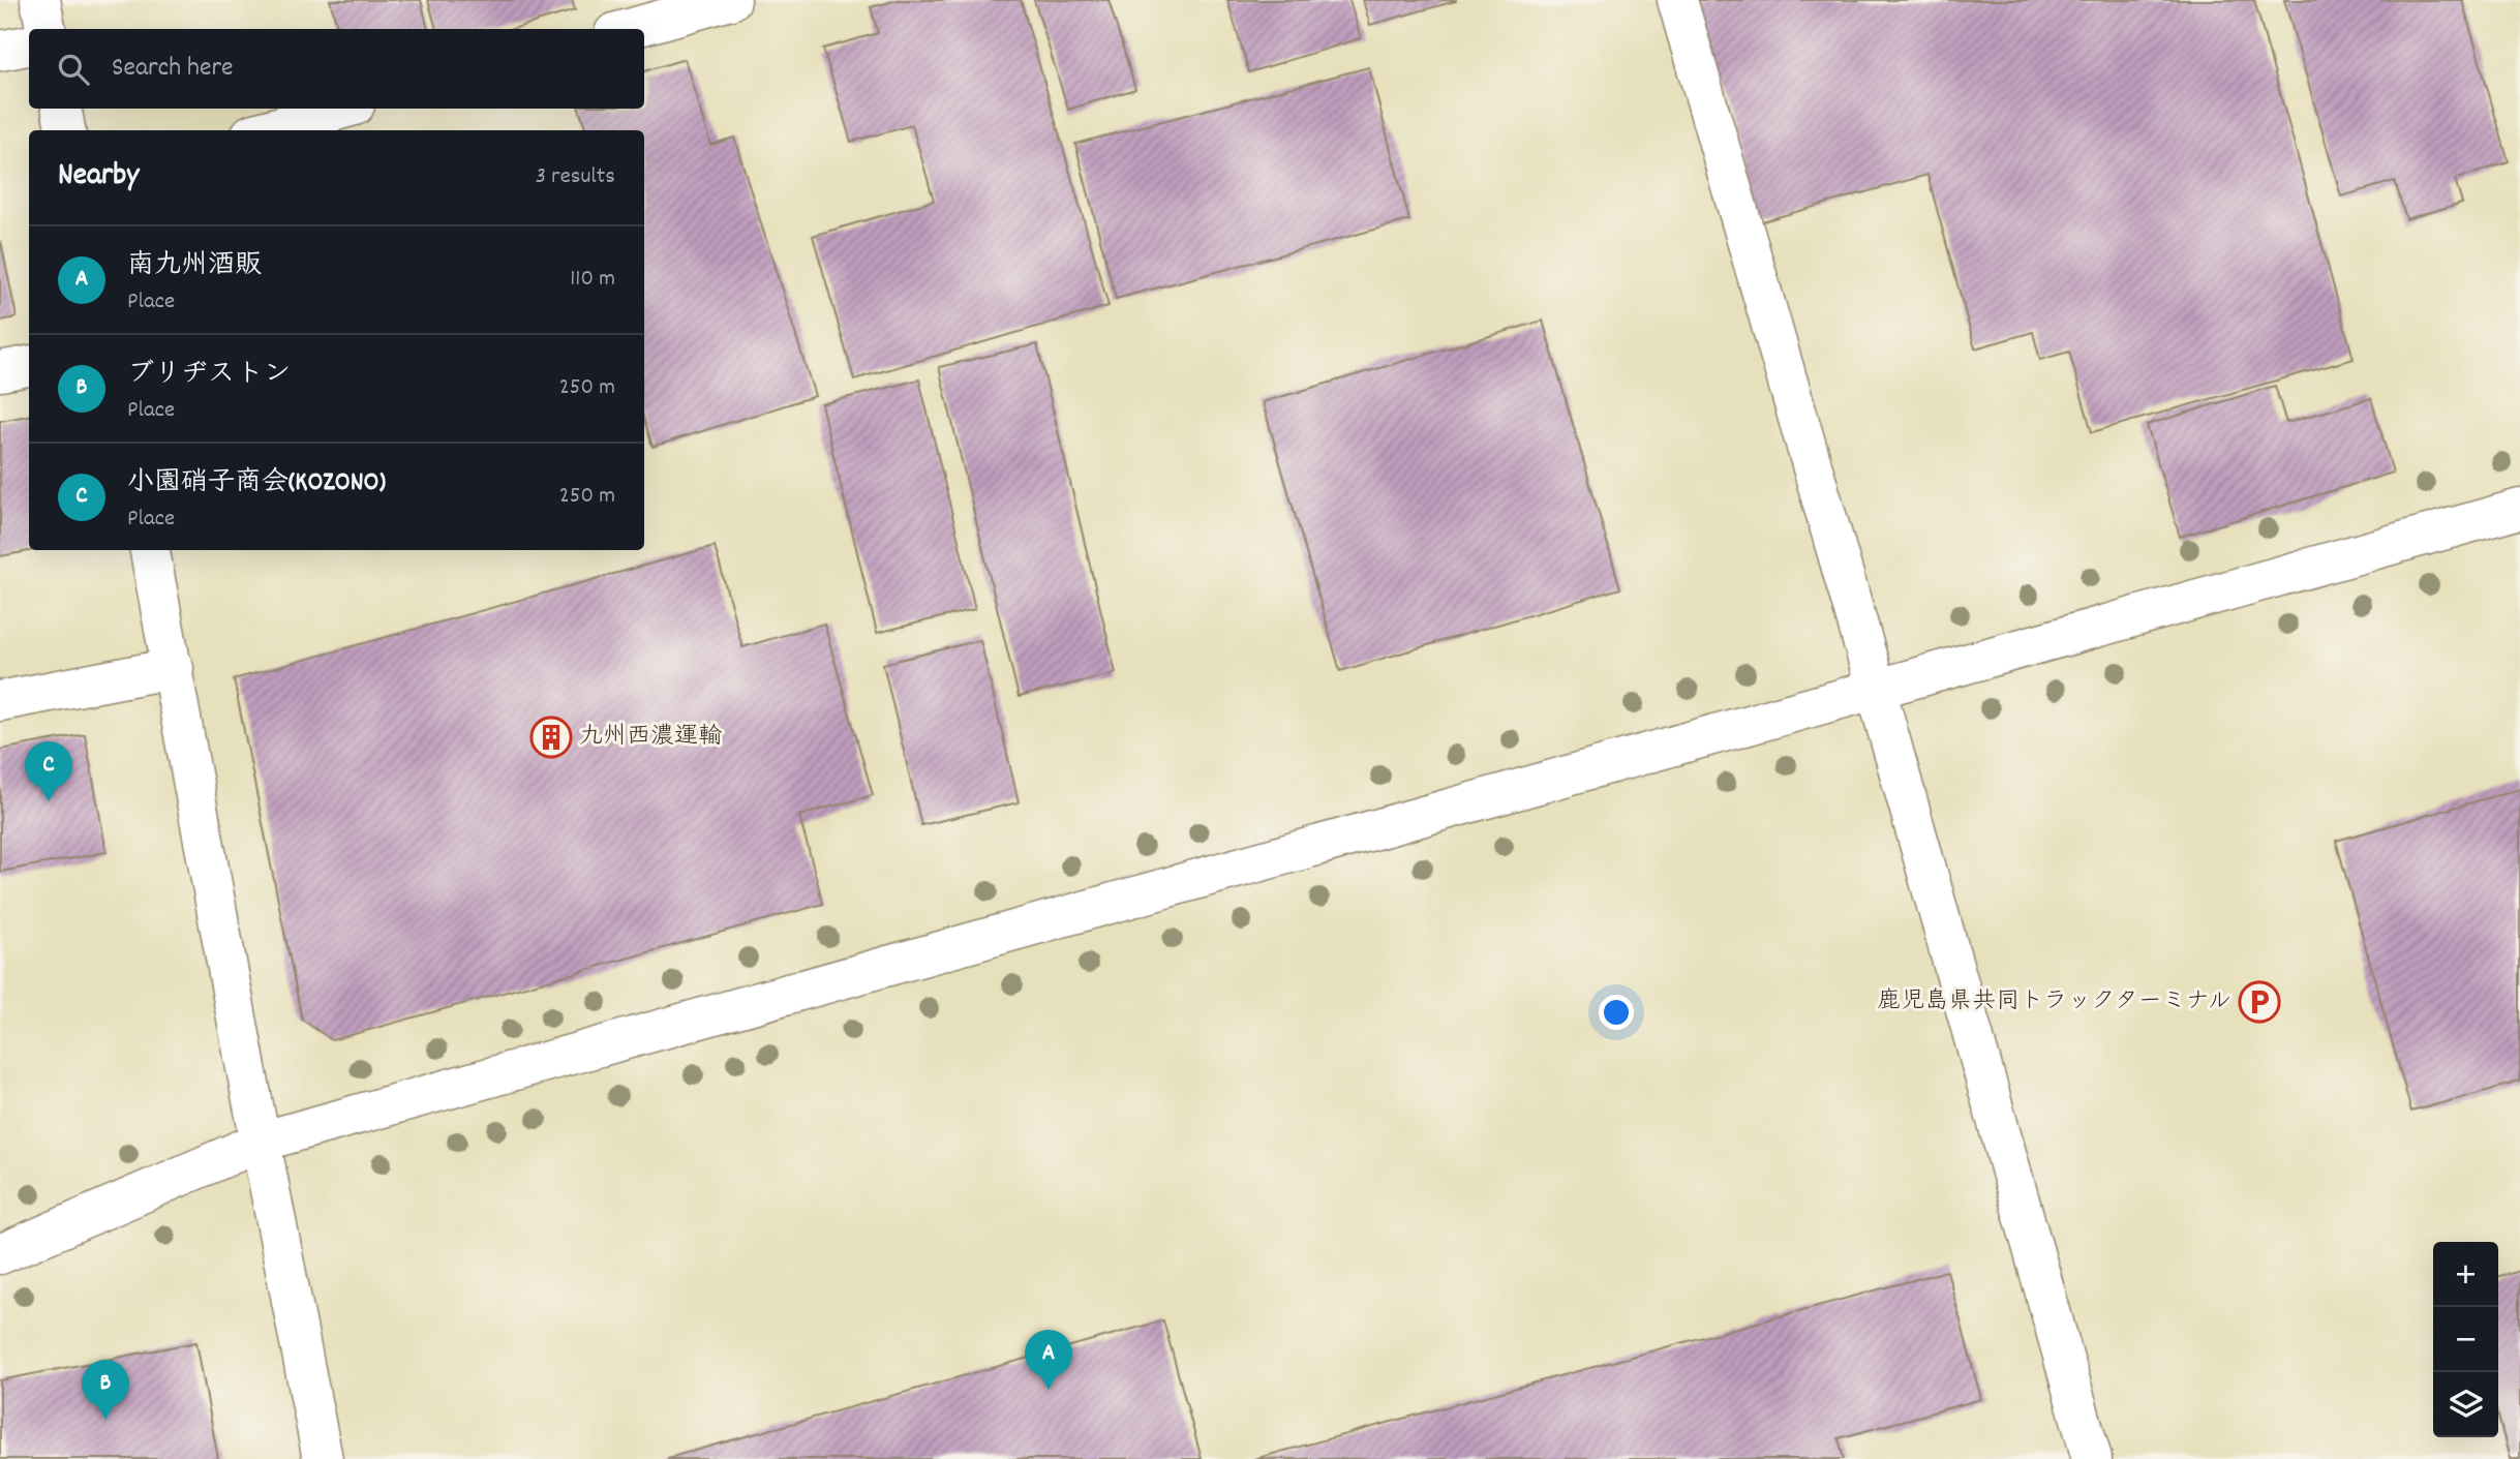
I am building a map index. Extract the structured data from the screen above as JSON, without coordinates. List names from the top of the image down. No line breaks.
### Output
{"places":{"building":["九州西濃運輸"],"parking":["鹿児島県共同トラックターミナル"]},"page":{"search":"Search here","heading":["Nearby","3 results"],"list":[{"mark":"A","name":"南九州酒販","note":"Place","value":"110 m"},{"mark":"B","name":"ブリヂストン","note":"Place","value":"250 m"},{"mark":"C","name":"小園硝子商会(KOZONO)","note":"Place","value":"250 m"}],"pins":["C","A","B"],"map_buttons":["+","−"]}}
